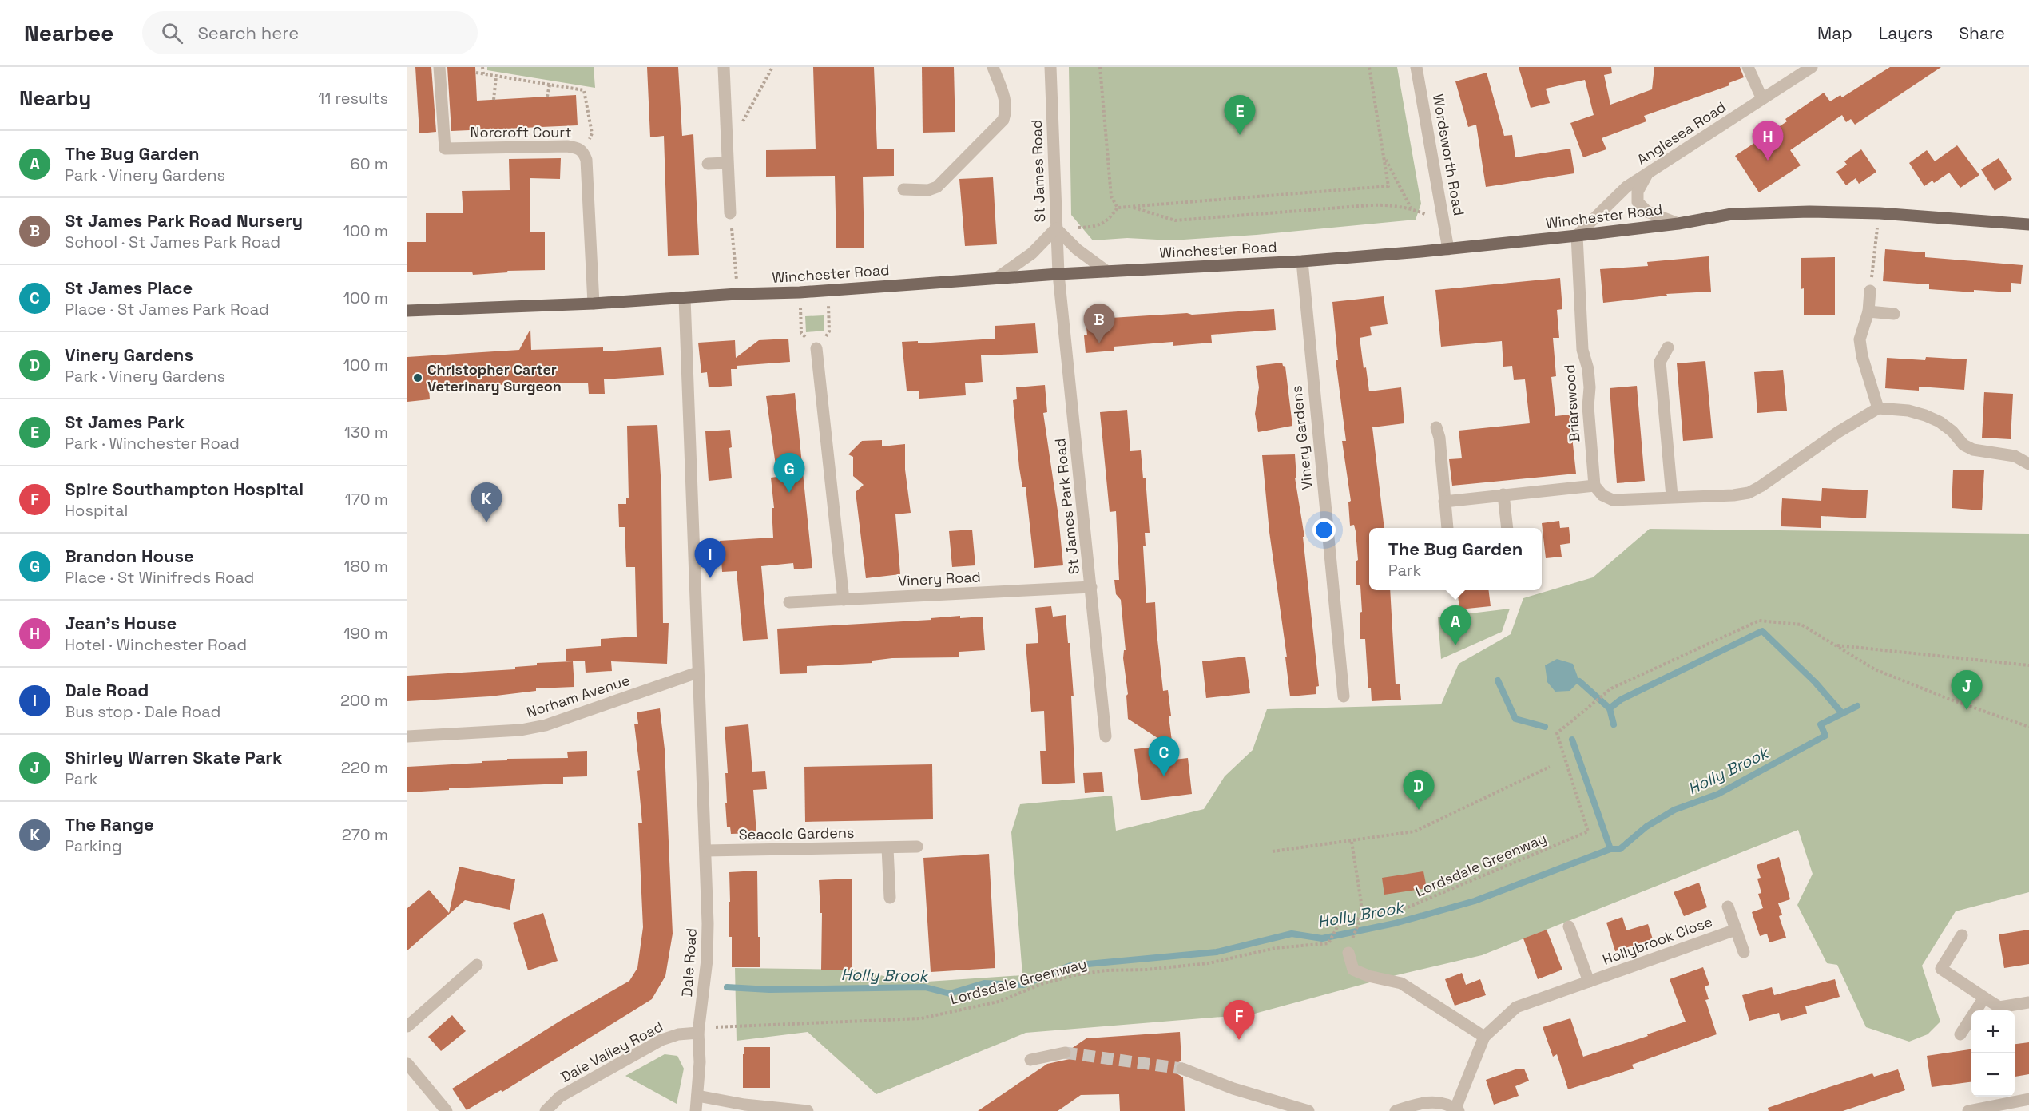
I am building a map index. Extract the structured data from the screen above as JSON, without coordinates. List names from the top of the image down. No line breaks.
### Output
{"streets":{"main road":["Winchester Road"],"street":["Norcroft Court","Anglesea Road","Wordsworth Road","St James Road","Briarswood","Vinery Gardens","St James Park Road","Vinery Road","Norham Avenue","Seacole Gardens","Hollybrook Close","Dale Road","Dale Valley Road"],"path":["Lordsdale Greenway"]},"crossings":[["Norcroft Court","Winchester Road"],["Anglesea Road","Winchester Road"],["Anglesea Road","Briarswood"],["Wordsworth Road","Winchester Road"],["St James Road","Winchester Road"],["St James Road","St James Park Road"],["Winchester Road","Briarswood"],["Winchester Road","Vinery Gardens"],["Winchester Road","St James Park Road"],["Winchester Road","Dale Road"],["St James Park Road","Vinery Road"],["Norham Avenue","Dale Road"],["Seacole Gardens","Dale Road"],["Dale Road","Dale Valley Road"]],"water":["Holly Brook"],"places":["Christopher Carter Veterinary Surgeon"],"page":{"header":"Nearbee","search":"Search here","nav":["Map","Layers","Share"],"heading":["Nearby","11 results"],"pins":["E","H","B","G","K","I","A","J","C","D","F"],"list":[{"mark":"A","name":"The Bug Garden","note":"Park · Vinery Gardens","value":"60 m"},{"mark":"B","name":"St James Park Road Nursery","note":"School · St James Park Road","value":"100 m"},{"mark":"C","name":"St James Place","note":"Place · St James Park Road","value":"100 m"},{"mark":"D","name":"Vinery Gardens","note":"Park · Vinery Gardens","value":"100 m"},{"mark":"E","name":"St James Park","note":"Park · Winchester Road","value":"130 m"},{"mark":"F","name":"Spire Southampton Hospital","note":"Hospital","value":"170 m"},{"mark":"G","name":"Brandon House","note":"Place · St Winifreds Road","value":"180 m"},{"mark":"H","name":"Jean's House","note":"Hotel · Winchester Road","value":"190 m"},{"mark":"I","name":"Dale Road","note":"Bus stop · Dale Road","value":"200 m"},{"mark":"J","name":"Shirley Warren Skate Park","note":"Park","value":"220 m"},{"mark":"K","name":"The Range","note":"Parking","value":"270 m"}],"popup":["The Bug Garden","Park"],"map_buttons":["+","−"]}}
